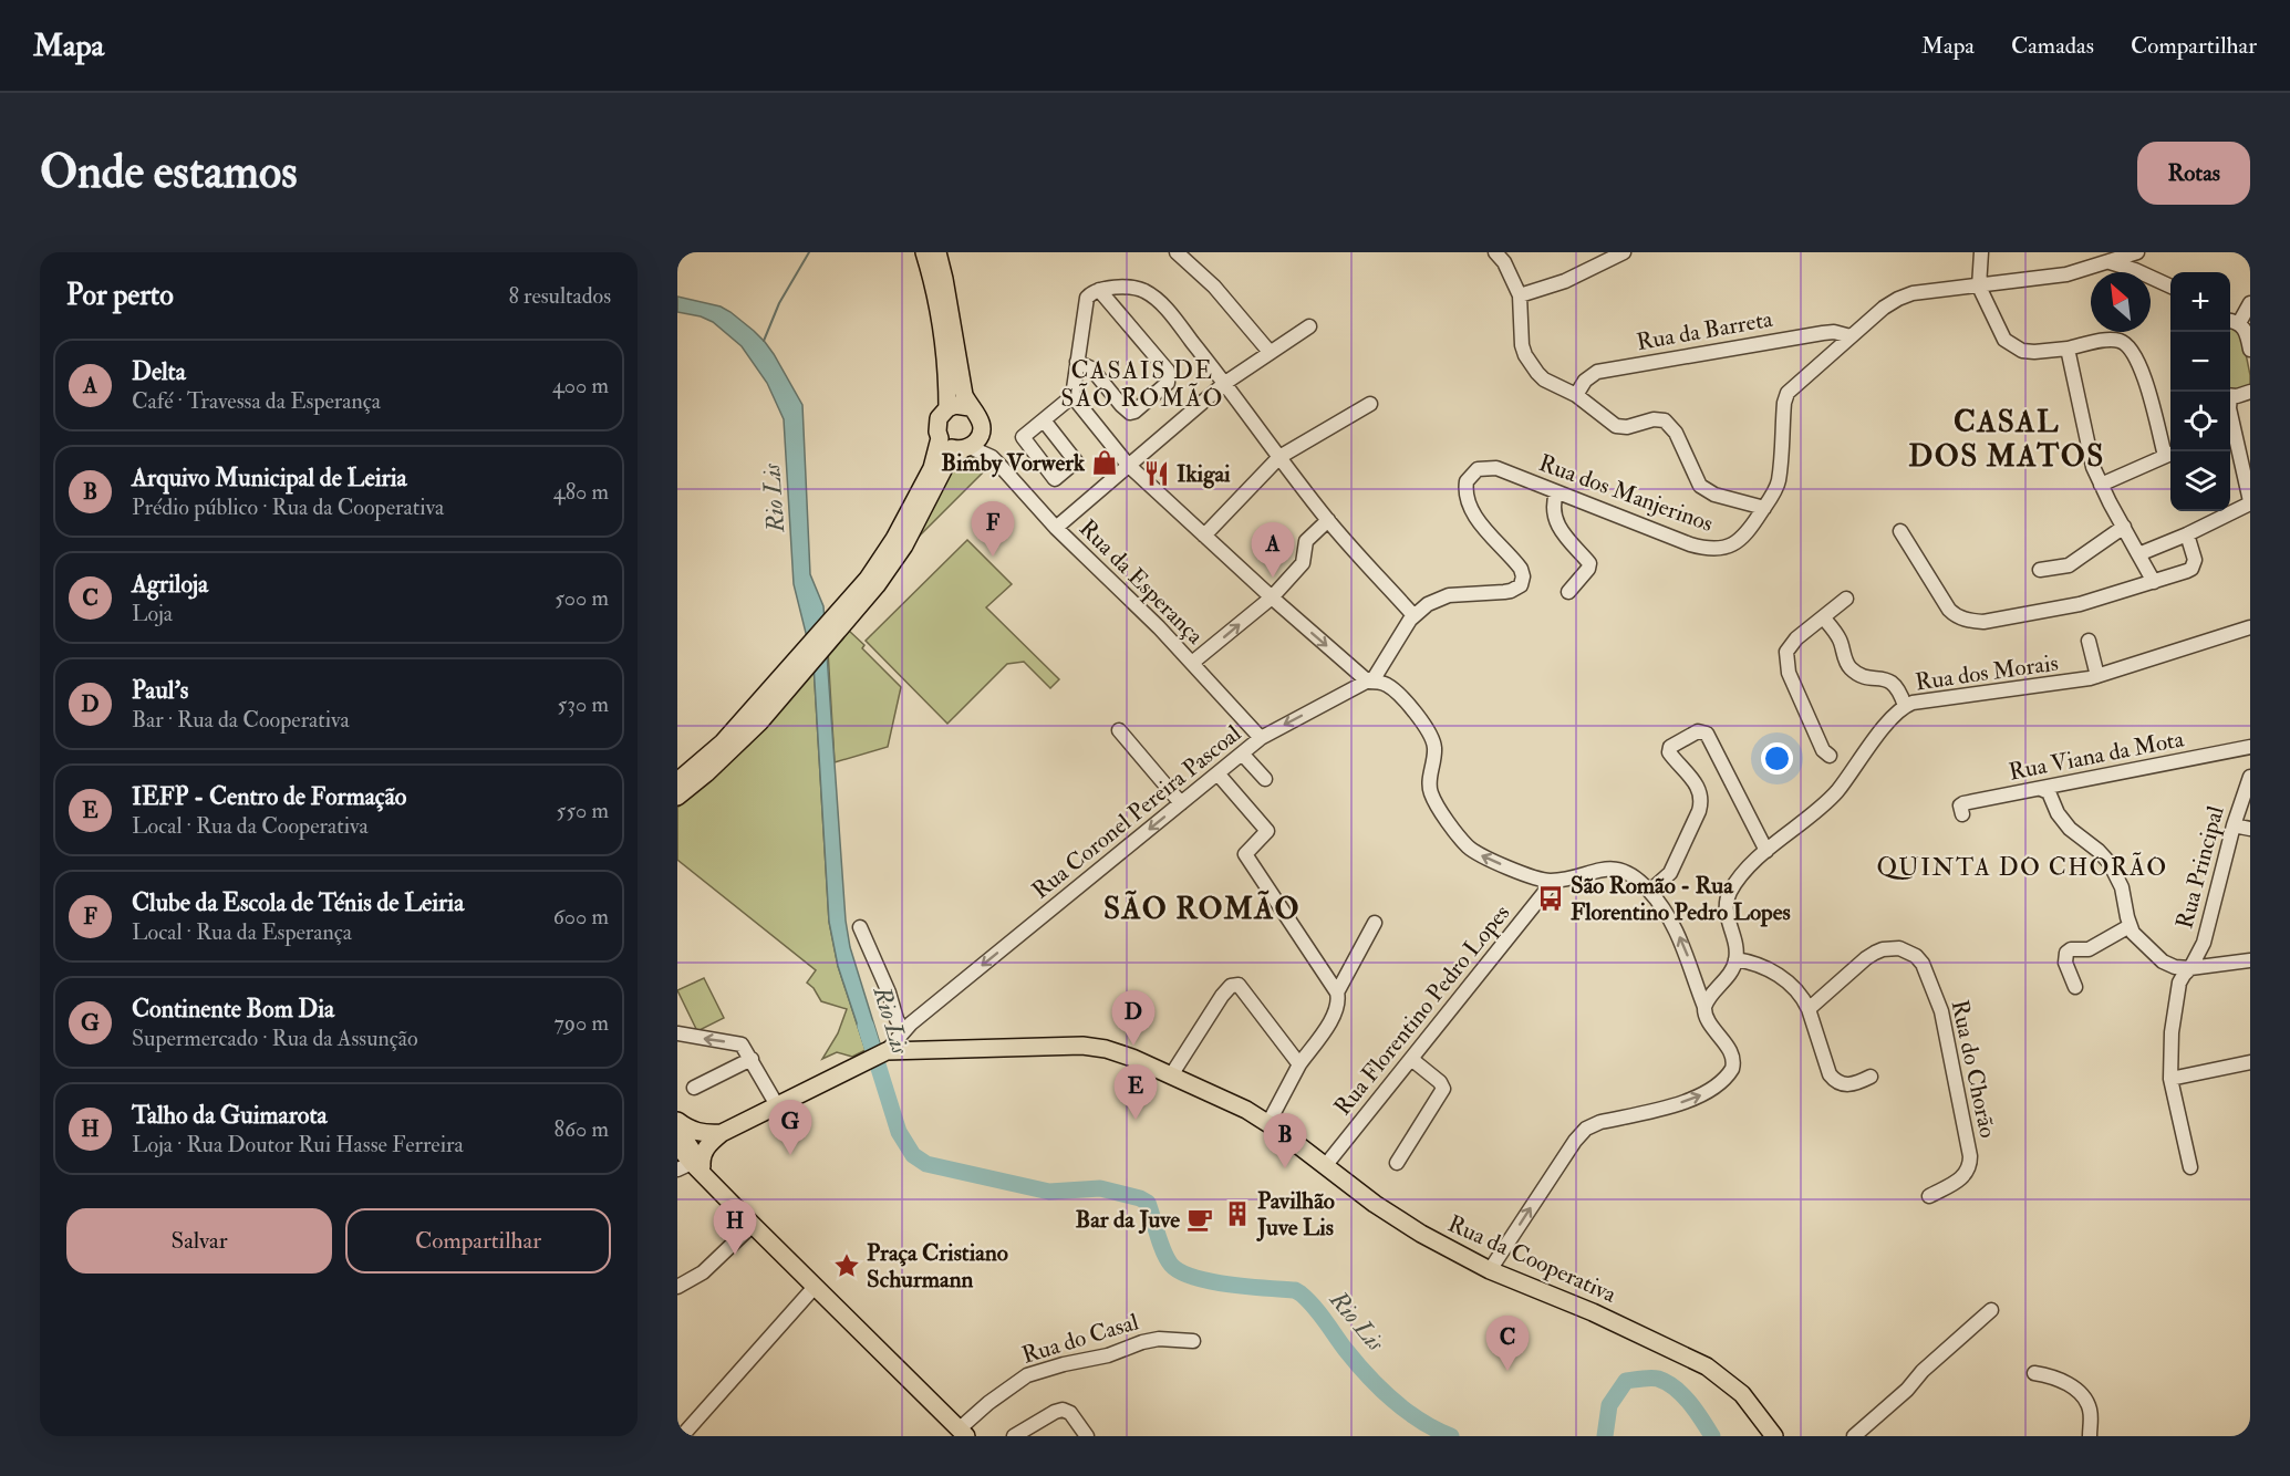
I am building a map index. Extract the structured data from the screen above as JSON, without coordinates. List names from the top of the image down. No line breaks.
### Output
{"streets":{"main road":["Rua da Cooperativa"],"street":["Rua da Barreta","Rua dos Manjerinos","Rua da Esperança","Rua dos Morais","Rua Viana da Mota","Rua Coronel Pereira Pascoal","Rua Principal","Rua Florentino Pedro Lopes","Rua do Chorão","Rua do Casal"]},"crossings":[["Rua da Barreta","Rua dos Manjerinos"],["Rua dos Manjerinos","Rua Coronel Pereira Pascoal"],["Rua da Esperança","Rua Coronel Pereira Pascoal"],["Rua Coronel Pereira Pascoal","Rua da Cooperativa"],["Rua Florentino Pedro Lopes","Rua da Cooperativa"]],"one_way":["Rua Coronel Pereira Pascoal"],"districts":["CASAIS DE SÃO ROMÃO","CASAL DOS MATOS","QUINTA DO CHORÃO","SÃO ROMÃO"],"water":["Rio Lis"],"places":{"shop":["Bimby Vorwerk"],"restaurant":["Ikigai"],"bus stop":["São Romão - Rua Florentino Pedro Lopes"],"building":["Pavilhão Juve Lis"],"cafe":["Bar da Juve"],"place":["Praça Cristiano Schurmann"]},"north":"top left","page":{"header":"Mapa","nav":["Mapa","Camadas","Compartilhar"],"buttons":["Rotas",["Salvar","Compartilhar"]],"title":"Onde estamos","heading":["Por perto","8 resultados"],"map_buttons":["+","−"],"list":[{"mark":"A","name":"Delta","note":"Café · Travessa da Esperança","value":"400 m"},{"mark":"B","name":"Arquivo Municipal de Leiria","note":"Prédio público · Rua da Cooperativa","value":"480 m"},{"mark":"C","name":"Agriloja","note":"Loja","value":"500 m"},{"mark":"D","name":"Paul's","note":"Bar · Rua da Cooperativa","value":"530 m"},{"mark":"E","name":"IEFP - Centro de Formação","note":"Local · Rua da Cooperativa","value":"550 m"},{"mark":"F","name":"Clube da Escola de Ténis de Leiria","note":"Local · Rua da Esperança","value":"600 m"},{"mark":"G","name":"Continente Bom Dia","note":"Supermercado · Rua da Assunção","value":"790 m"},{"mark":"H","name":"Talho da Guimarota","note":"Loja · Rua Doutor Rui Hasse Ferreira","value":"860 m"}],"pins":["F","A","D","E","G","B","H","C"]}}
